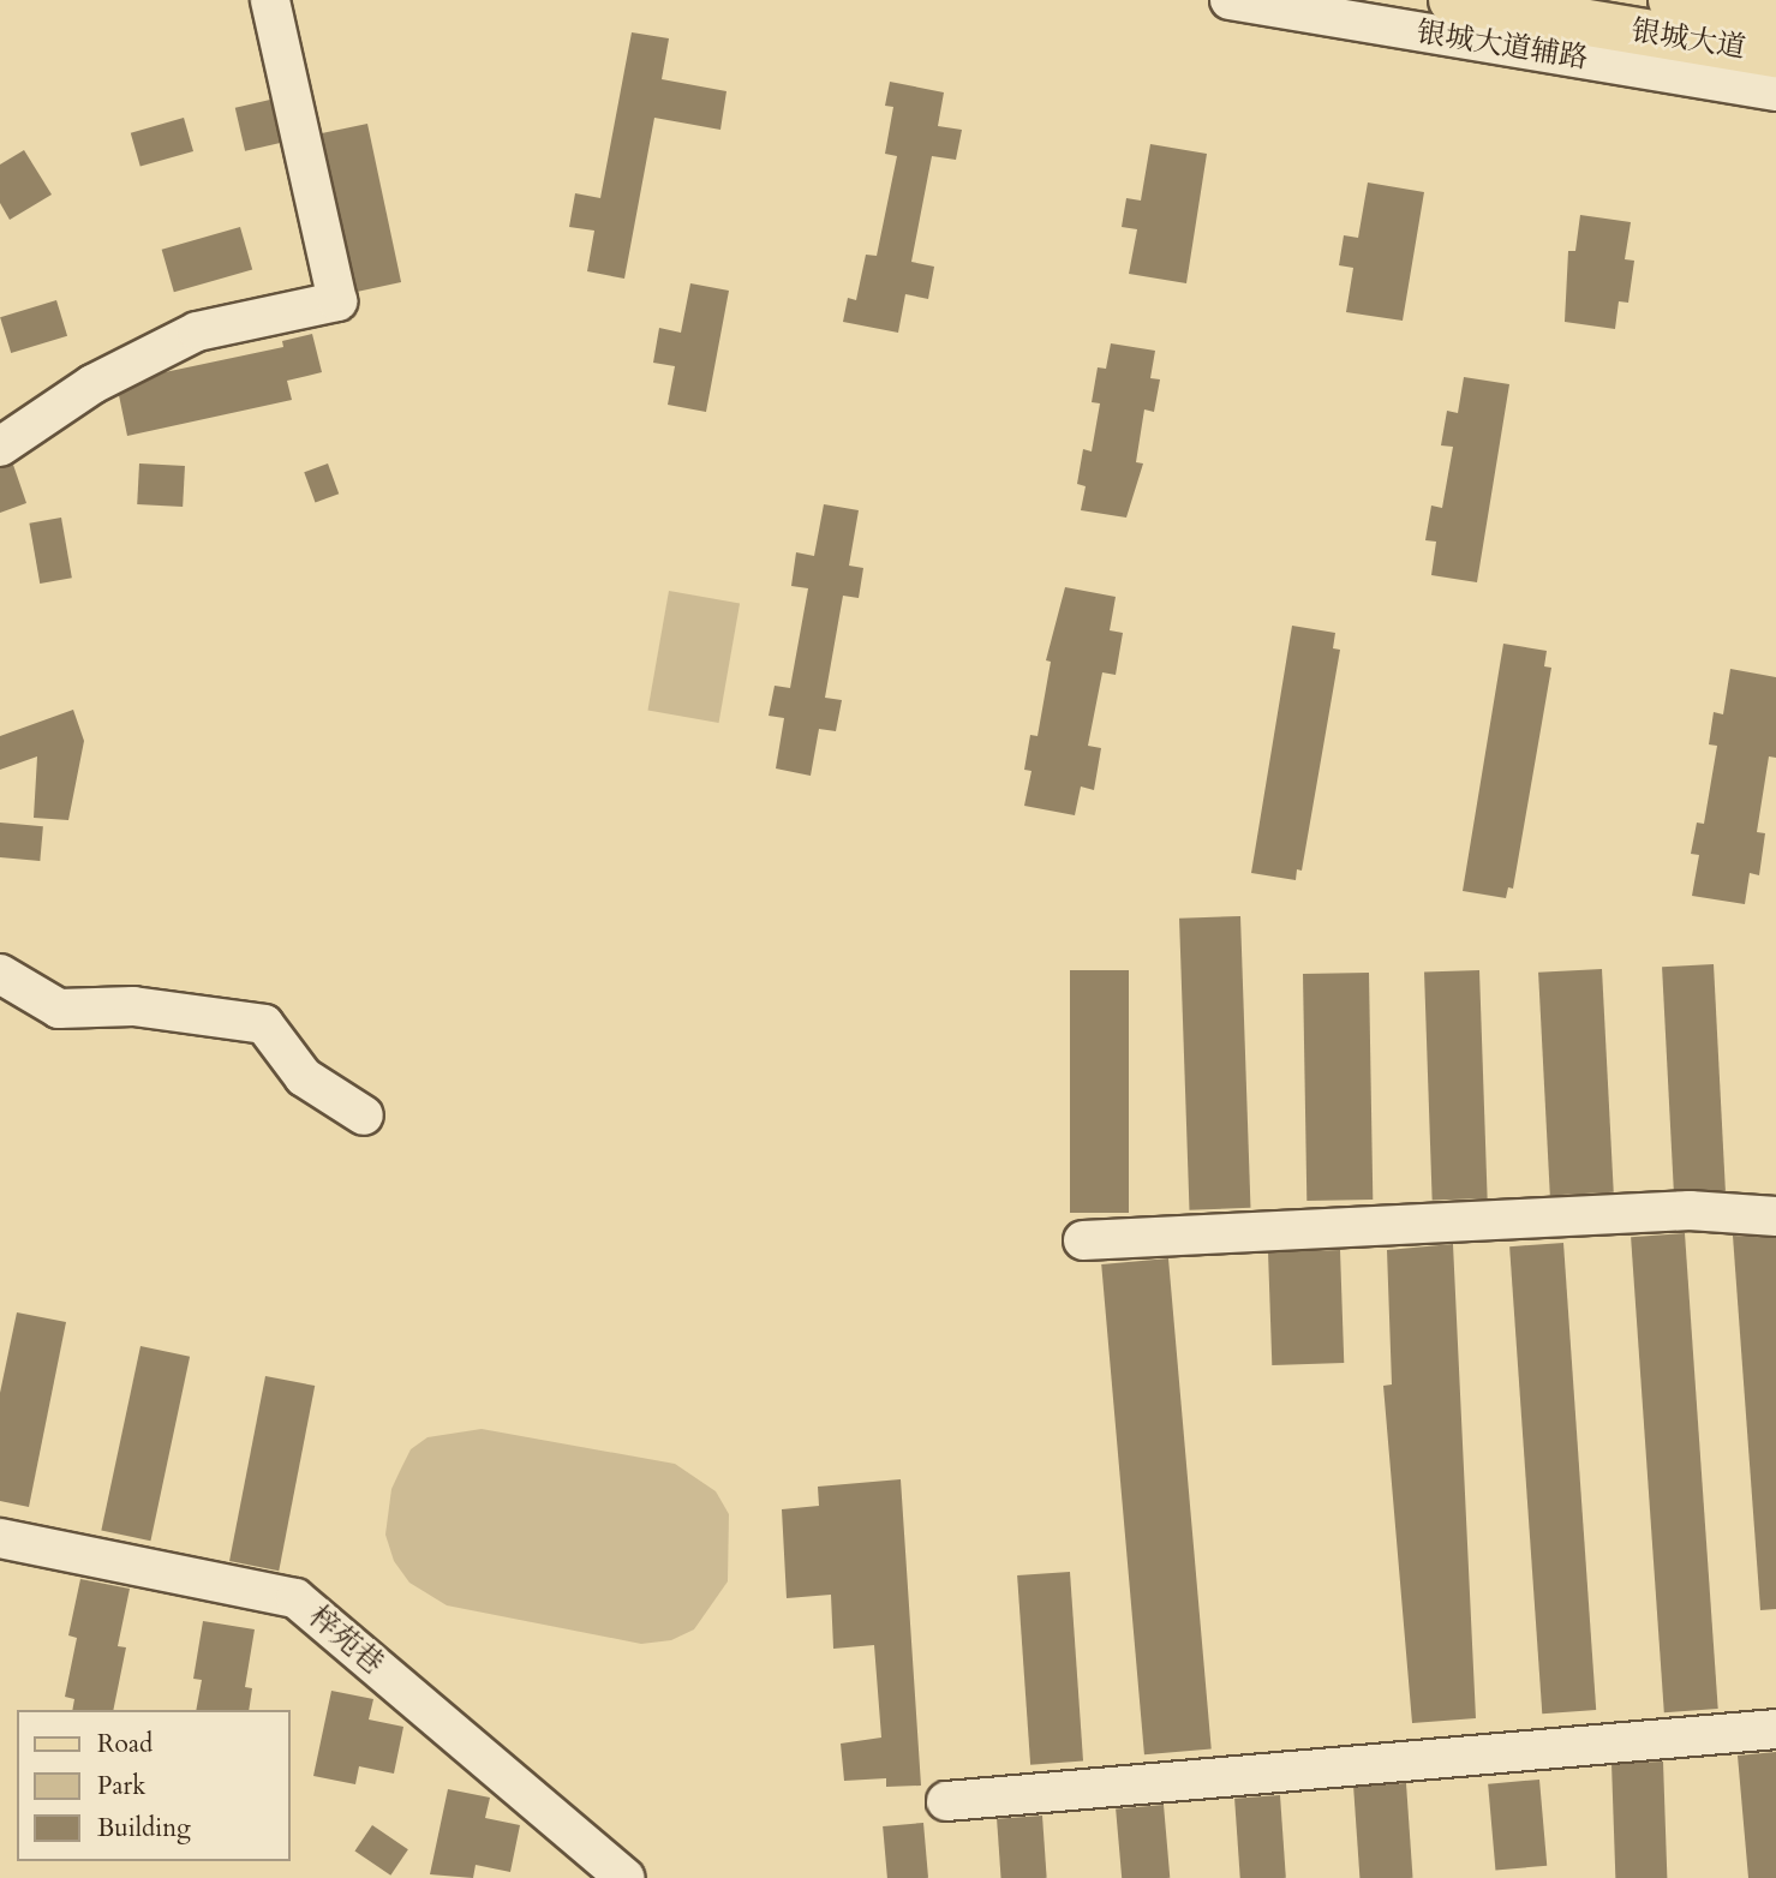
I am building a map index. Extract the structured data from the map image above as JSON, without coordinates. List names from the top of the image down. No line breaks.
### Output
{"streets":{"main road":["银城大道"],"street":["银城大道辅路","梓苑巷"]},"legend":["Road","Park","Building"]}
